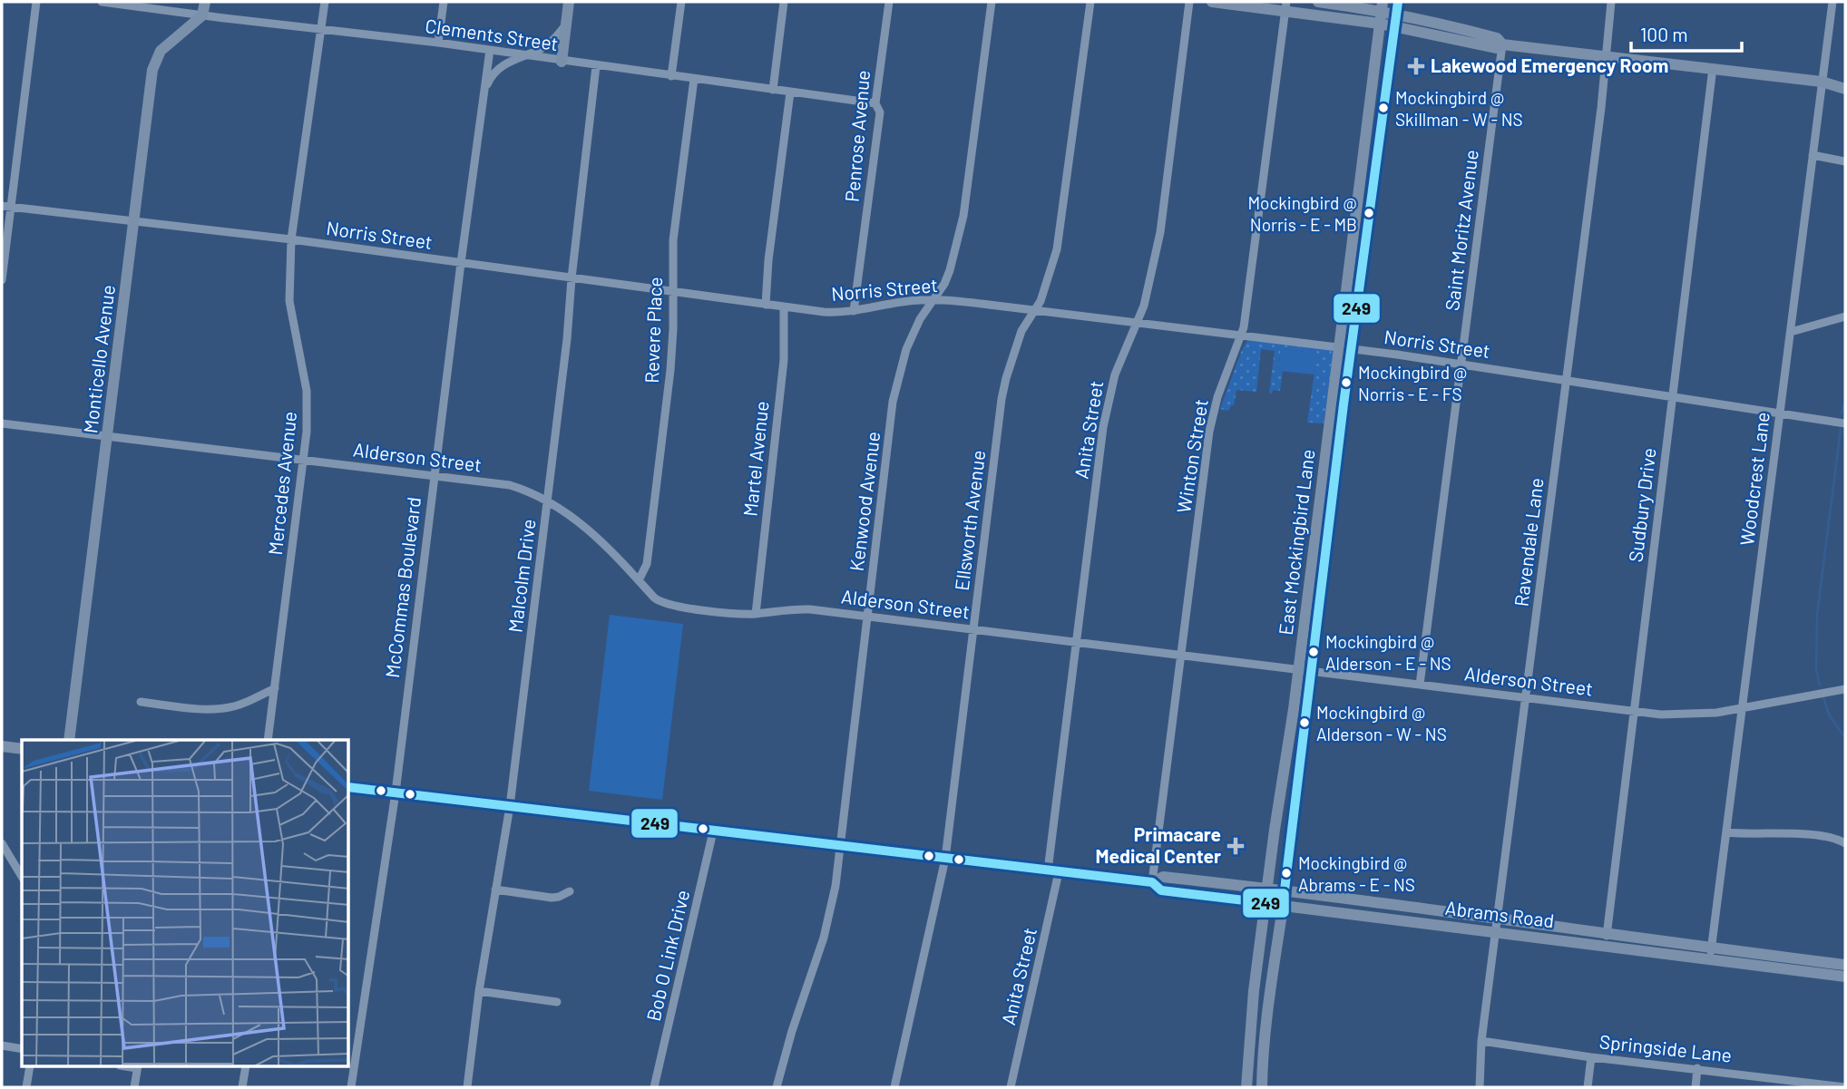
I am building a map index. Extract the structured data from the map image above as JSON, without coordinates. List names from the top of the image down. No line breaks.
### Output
{"streets":{"main road":["Monticello Avenue","East Mockingbird Lane","Abrams Road"],"street":["Clements Street","Penrose Avenue","Saint Moritz Avenue","Norris Street","Revere Place","Anita Street","Winton Street","Alderson Street","Martel Avenue","Woodcrest Lane","Mercedes Avenue","Kenwood Avenue","Sudbury Drive","Ellsworth Avenue","Ravendale Lane","Malcolm Drive","McCommas Boulevard","Bob O Link Drive","Springside Lane"]},"crossings":[["Clements Street","Penrose Avenue"],["Clements Street","Revere Place"],["Clements Street","Monticello Avenue"],["Clements Street","Mercedes Avenue"],["Clements Street","Malcolm Drive"],["Clements Street","McCommas Boulevard"],["Penrose Avenue","Norris Street"],["Saint Moritz Avenue","Norris Street"],["Saint Moritz Avenue","Alderson Street"],["Norris Street","Revere Place"],["Norris Street","Monticello Avenue"],["Norris Street","Anita Street"],["Norris Street","Winton Street"],["Norris Street","Martel Avenue"],["Norris Street","Woodcrest Lane"],["Norris Street","Mercedes Avenue"],["Norris Street","Kenwood Avenue"],["Norris Street","Sudbury Drive"],["Norris Street","Ellsworth Avenue"],["Norris Street","East Mockingbird Lane"],["Norris Street","Ravendale Lane"],["Norris Street","Malcolm Drive"],["Norris Street","McCommas Boulevard"],["Revere Place","Alderson Street"],["Monticello Avenue","Alderson Street"],["Anita Street","Alderson Street"],["Anita Street","Abrams Road"],["Winton Street","Alderson Street"],["Winton Street","Abrams Road"],["Alderson Street","Martel Avenue"],["Alderson Street","Woodcrest Lane"],["Alderson Street","Mercedes Avenue"],["Alderson Street","Kenwood Avenue"],["Alderson Street","Sudbury Drive"],["Alderson Street","Ellsworth Avenue"],["Alderson Street","East Mockingbird Lane"],["Alderson Street","Ravendale Lane"],["Alderson Street","Malcolm Drive"],["Alderson Street","McCommas Boulevard"],["Woodcrest Lane","Abrams Road"],["Kenwood Avenue","Abrams Road"],["Sudbury Drive","Abrams Road"],["Ellsworth Avenue","Abrams Road"],["East Mockingbird Lane","Abrams Road"],["Ravendale Lane","Abrams Road"],["Ravendale Lane","Springside Lane"],["Malcolm Drive","Abrams Road"],["McCommas Boulevard","Abrams Road"],["Abrams Road","Bob O Link Drive"]],"places":{"health":["Lakewood Emergency Room","Primacare Medical Center"],"other":["Mockingbird @ Skillman - W - NS","Mockingbird @ Norris - E - MB","Mockingbird @ Norris - E - FS","Mockingbird @ Alderson - E - NS","Mockingbird @ Alderson - W - NS","Mockingbird @ Abrams - E - NS"]},"lines":["transit line 249"],"scale_bar":"100 m"}
